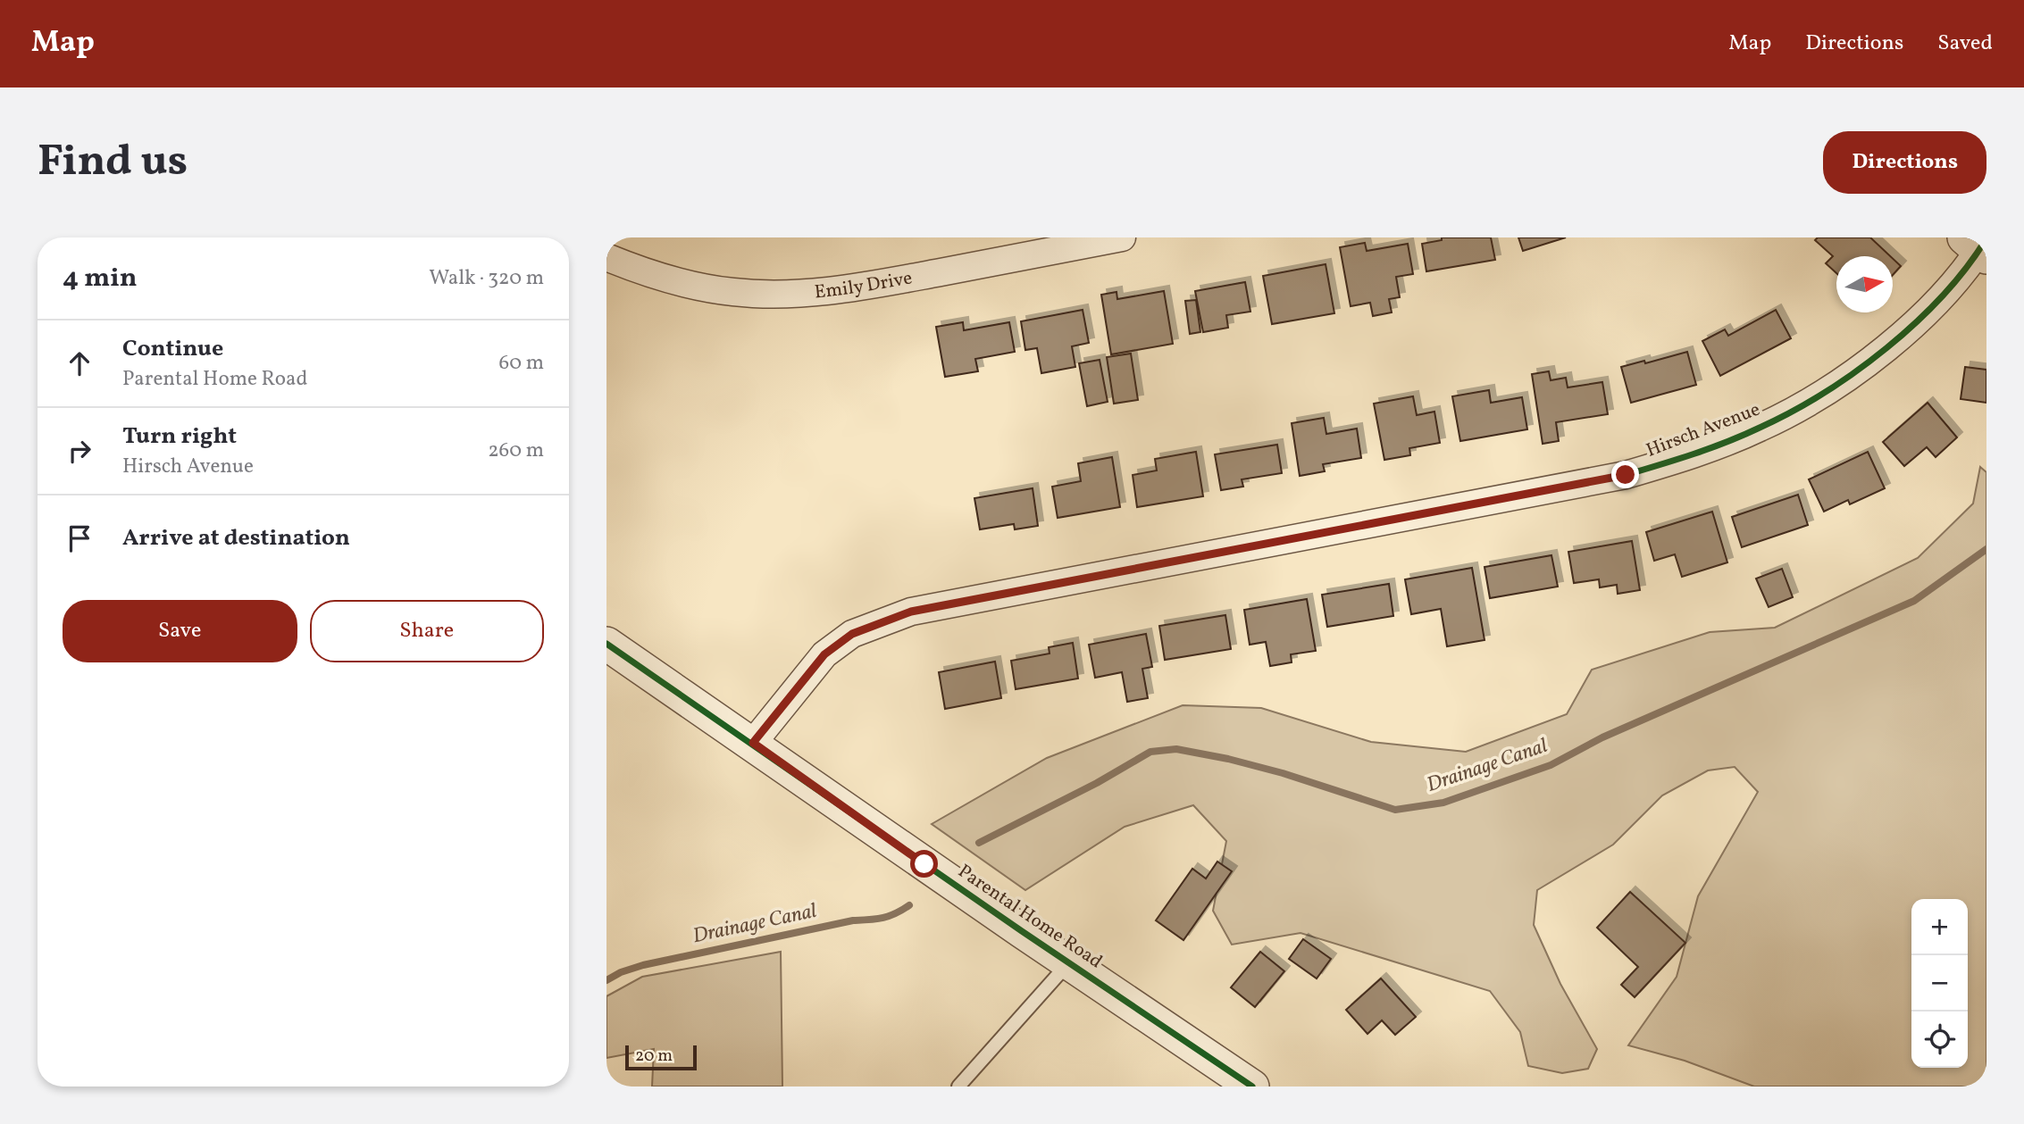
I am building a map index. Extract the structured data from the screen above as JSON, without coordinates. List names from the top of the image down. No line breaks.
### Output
{"streets":{"street":["Emily Drive","Hirsch Avenue","Parental Home Road"]},"crossings":[["Hirsch Avenue","Parental Home Road"]],"water":["Drainage Canal"],"scale_bar":"20 m","north":"right","page":{"header":"Map","nav":["Map","Directions","Saved"],"buttons":["Directions",["Save","Share"]],"title":"Find us","heading":["4 min","Walk · 320 m"],"list":[["Continue","Parental Home Road","60 m"],["Turn right","Hirsch Avenue","260 m"],"Arrive at destination"],"map_buttons":["+","−"],"scale":"20 m"}}
